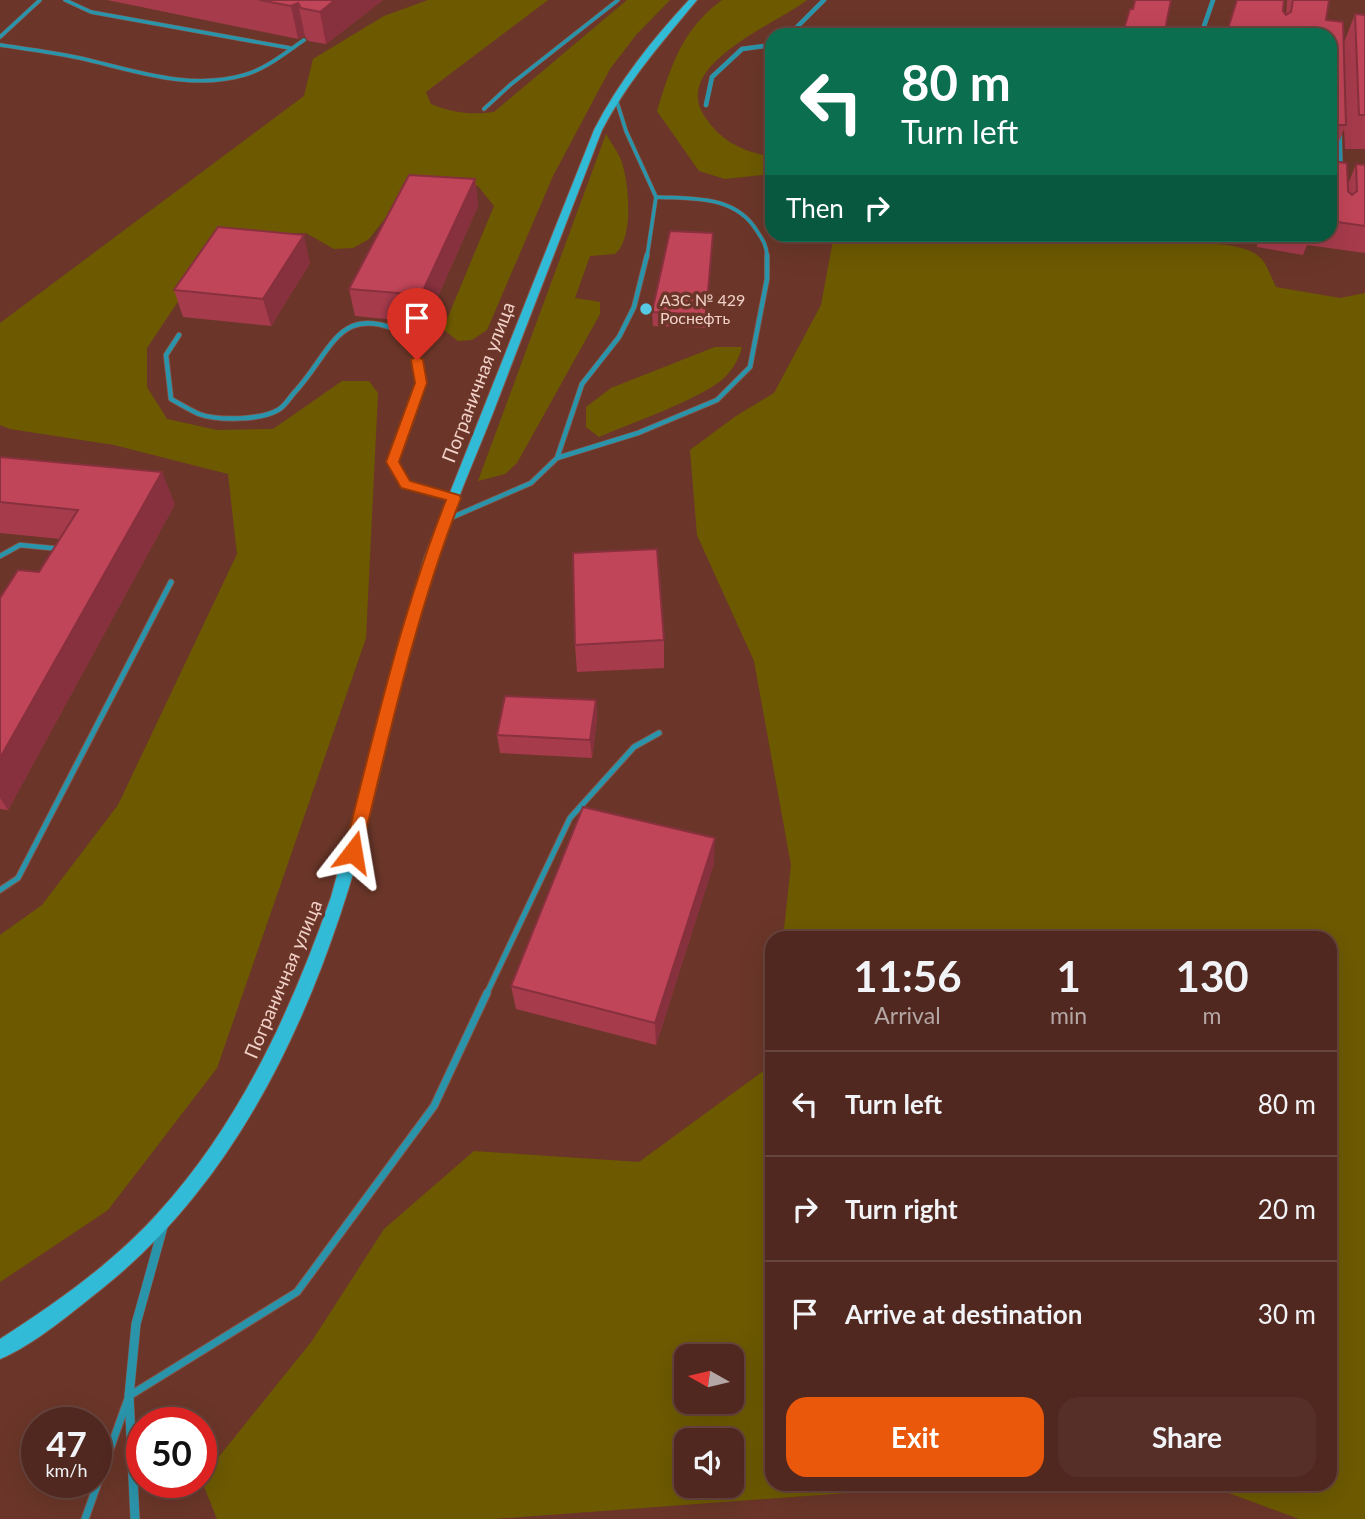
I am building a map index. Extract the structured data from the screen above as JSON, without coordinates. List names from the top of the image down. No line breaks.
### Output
{"streets":{"main road":["Пограничная улица"]},"places":["АЗС № 429 Роснефть"],"north":"left","page":{"turn":["80 m","Turn left"],"then":"Then","eta":["11:56","Arrival","1","min","130","m"],"list":[{"name":"Turn left","value":"80 m"},{"name":"Turn right","value":"20 m"},{"name":"Arrive at destination","value":"30 m"}],"buttons":["Exit","Share"],"speed":"47 km/h","limit":"50"}}
